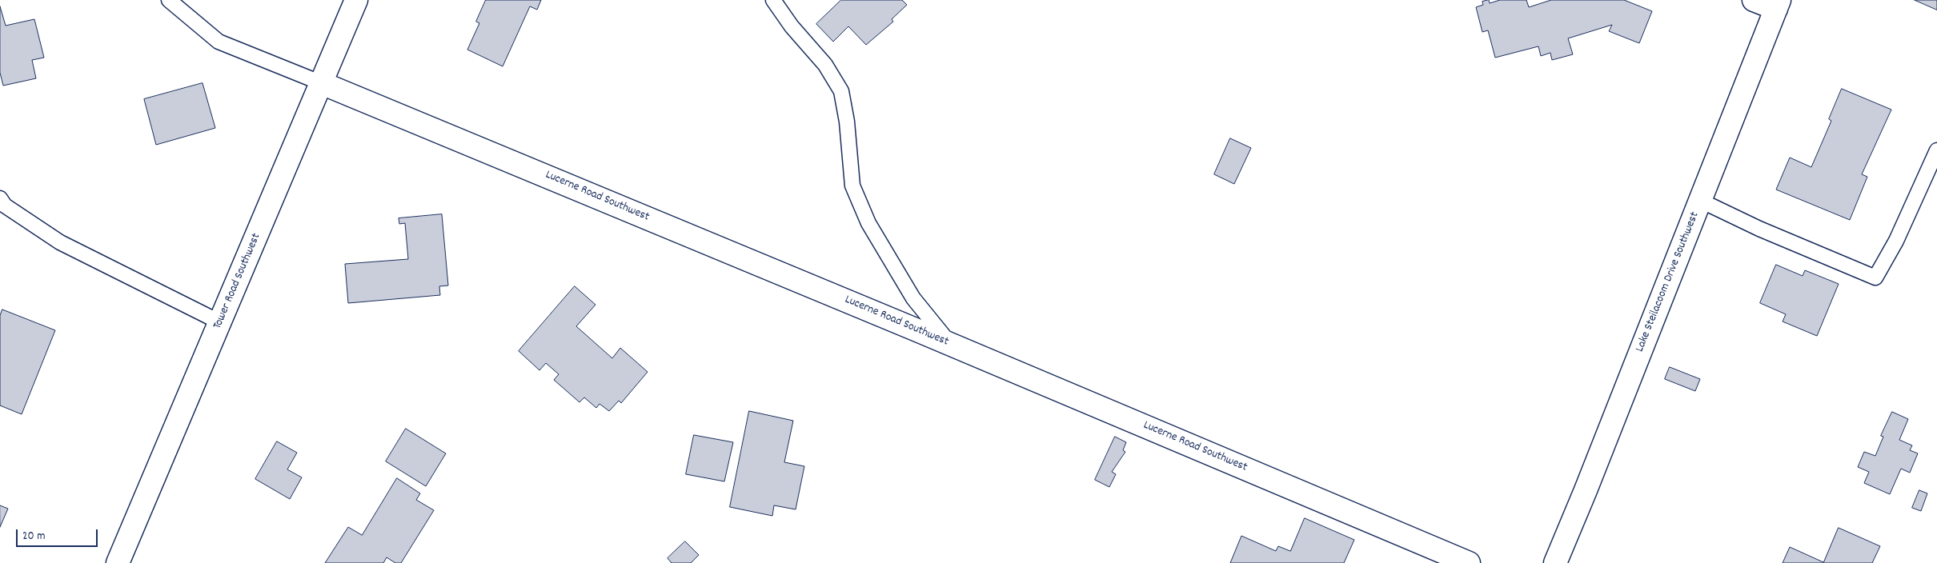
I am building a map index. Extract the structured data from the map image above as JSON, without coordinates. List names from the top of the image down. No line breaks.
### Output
{"streets":{"street":["Lucerne Road Southwest","Tower Road Southwest","Lake Steilacoom Drive Southwest"]},"crossings":[["Lucerne Road Southwest","Tower Road Southwest"]],"scale_bar":"20 m"}
